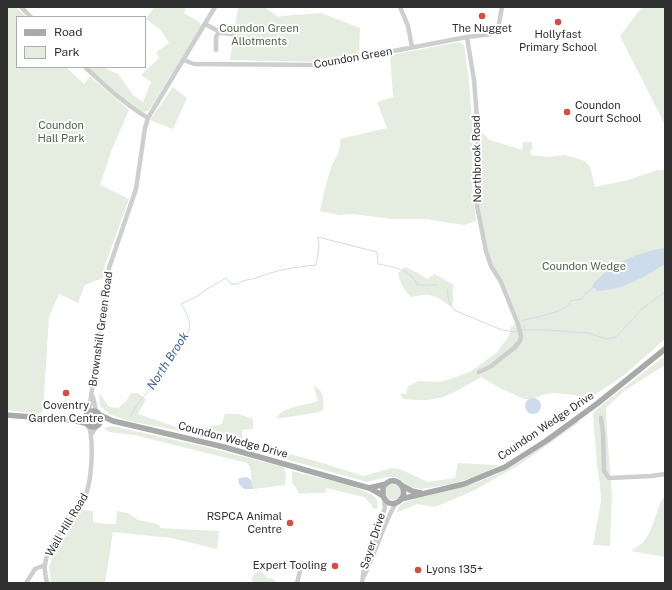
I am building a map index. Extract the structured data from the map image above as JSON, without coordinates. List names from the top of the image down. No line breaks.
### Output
{"streets":{"main road":["Coundon Wedge Drive"],"street":["Coundon Green","Northbrook Road","Brownshill Green Road","Wall Hill Road","Sayer Drive"]},"crossings":[["Coundon Green","Northbrook Road"],["Coundon Green","Brownshill Green Road"],["Coundon Wedge Drive","Sayer Drive"]],"water":["North Brook"],"parks":["Coundon Green Allotments","Coundon Hall Park","Coundon Wedge"],"places":["The Nugget","Hollyfast Primary School","Coundon Court School","Coventry Garden Centre","RSPCA Animal Centre","Expert Tooling","Lyons 135+"],"legend":["Road","Park"]}
